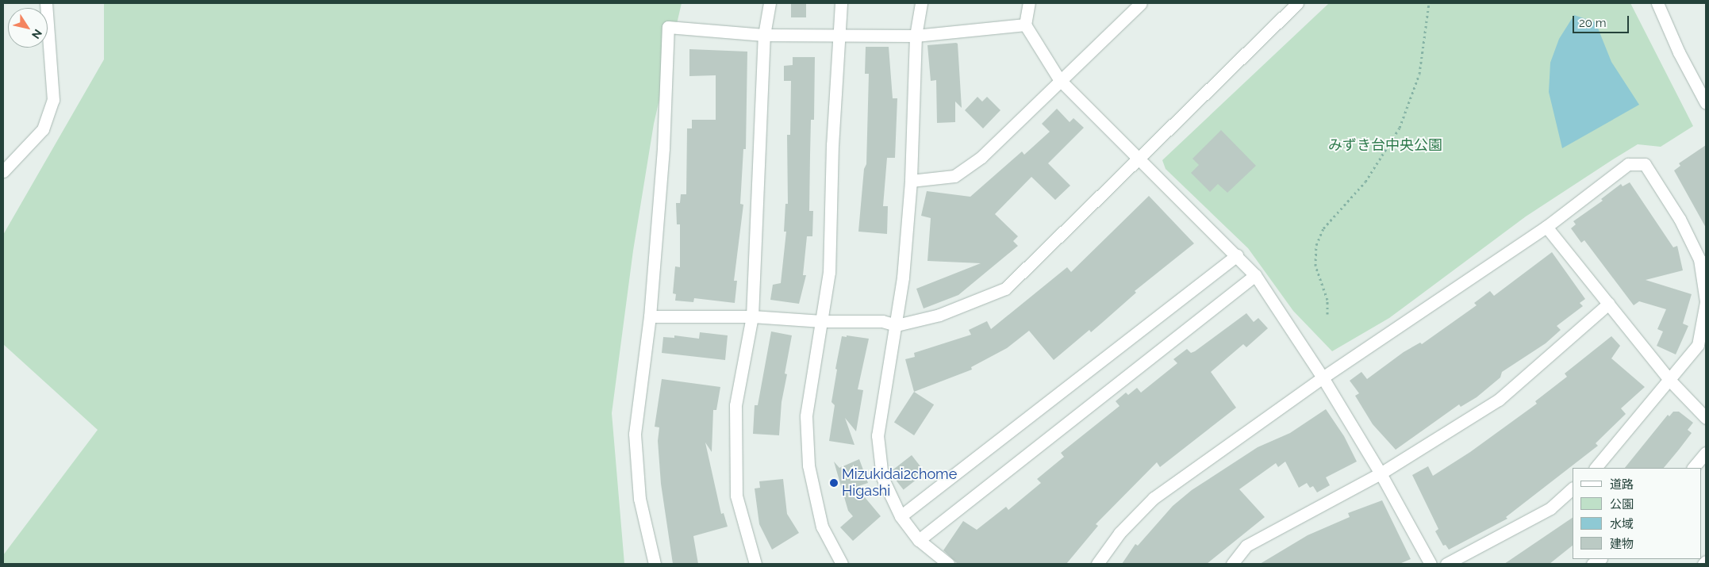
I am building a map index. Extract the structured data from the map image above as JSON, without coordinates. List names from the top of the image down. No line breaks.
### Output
{"parks":["みずき台中央公園"],"places":["Mizukidai2chome Higashi"],"legend":["道路","公園","水域","建物"],"scale_bar":"20 m","north":"bottom right"}
